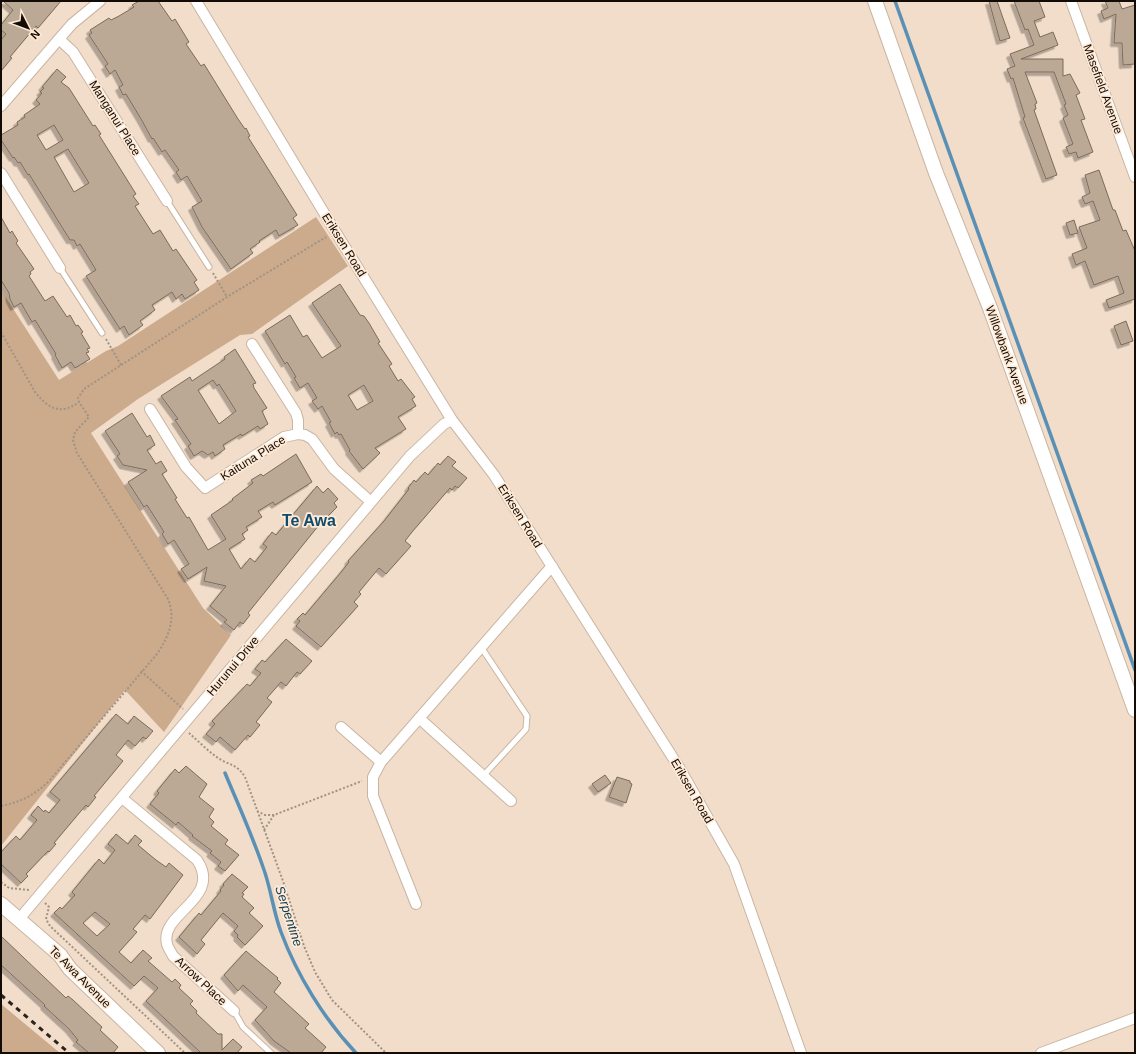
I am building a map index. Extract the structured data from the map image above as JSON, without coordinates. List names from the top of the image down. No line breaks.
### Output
{"streets":{"main road":["Willowbank Avenue","Te Awa Avenue"],"street":["Masefield Avenue","Manganui Place","Eriksen Road","Kaituna Place","Hurunui Drive","Arrow Place"]},"crossings":[["Eriksen Road","Hurunui Drive"],["Kaituna Place","Hurunui Drive"],["Hurunui Drive","Te Awa Avenue"],["Hurunui Drive","Arrow Place"]],"districts":["Te Awa"],"water":["Serpentine"],"north":"bottom right"}
